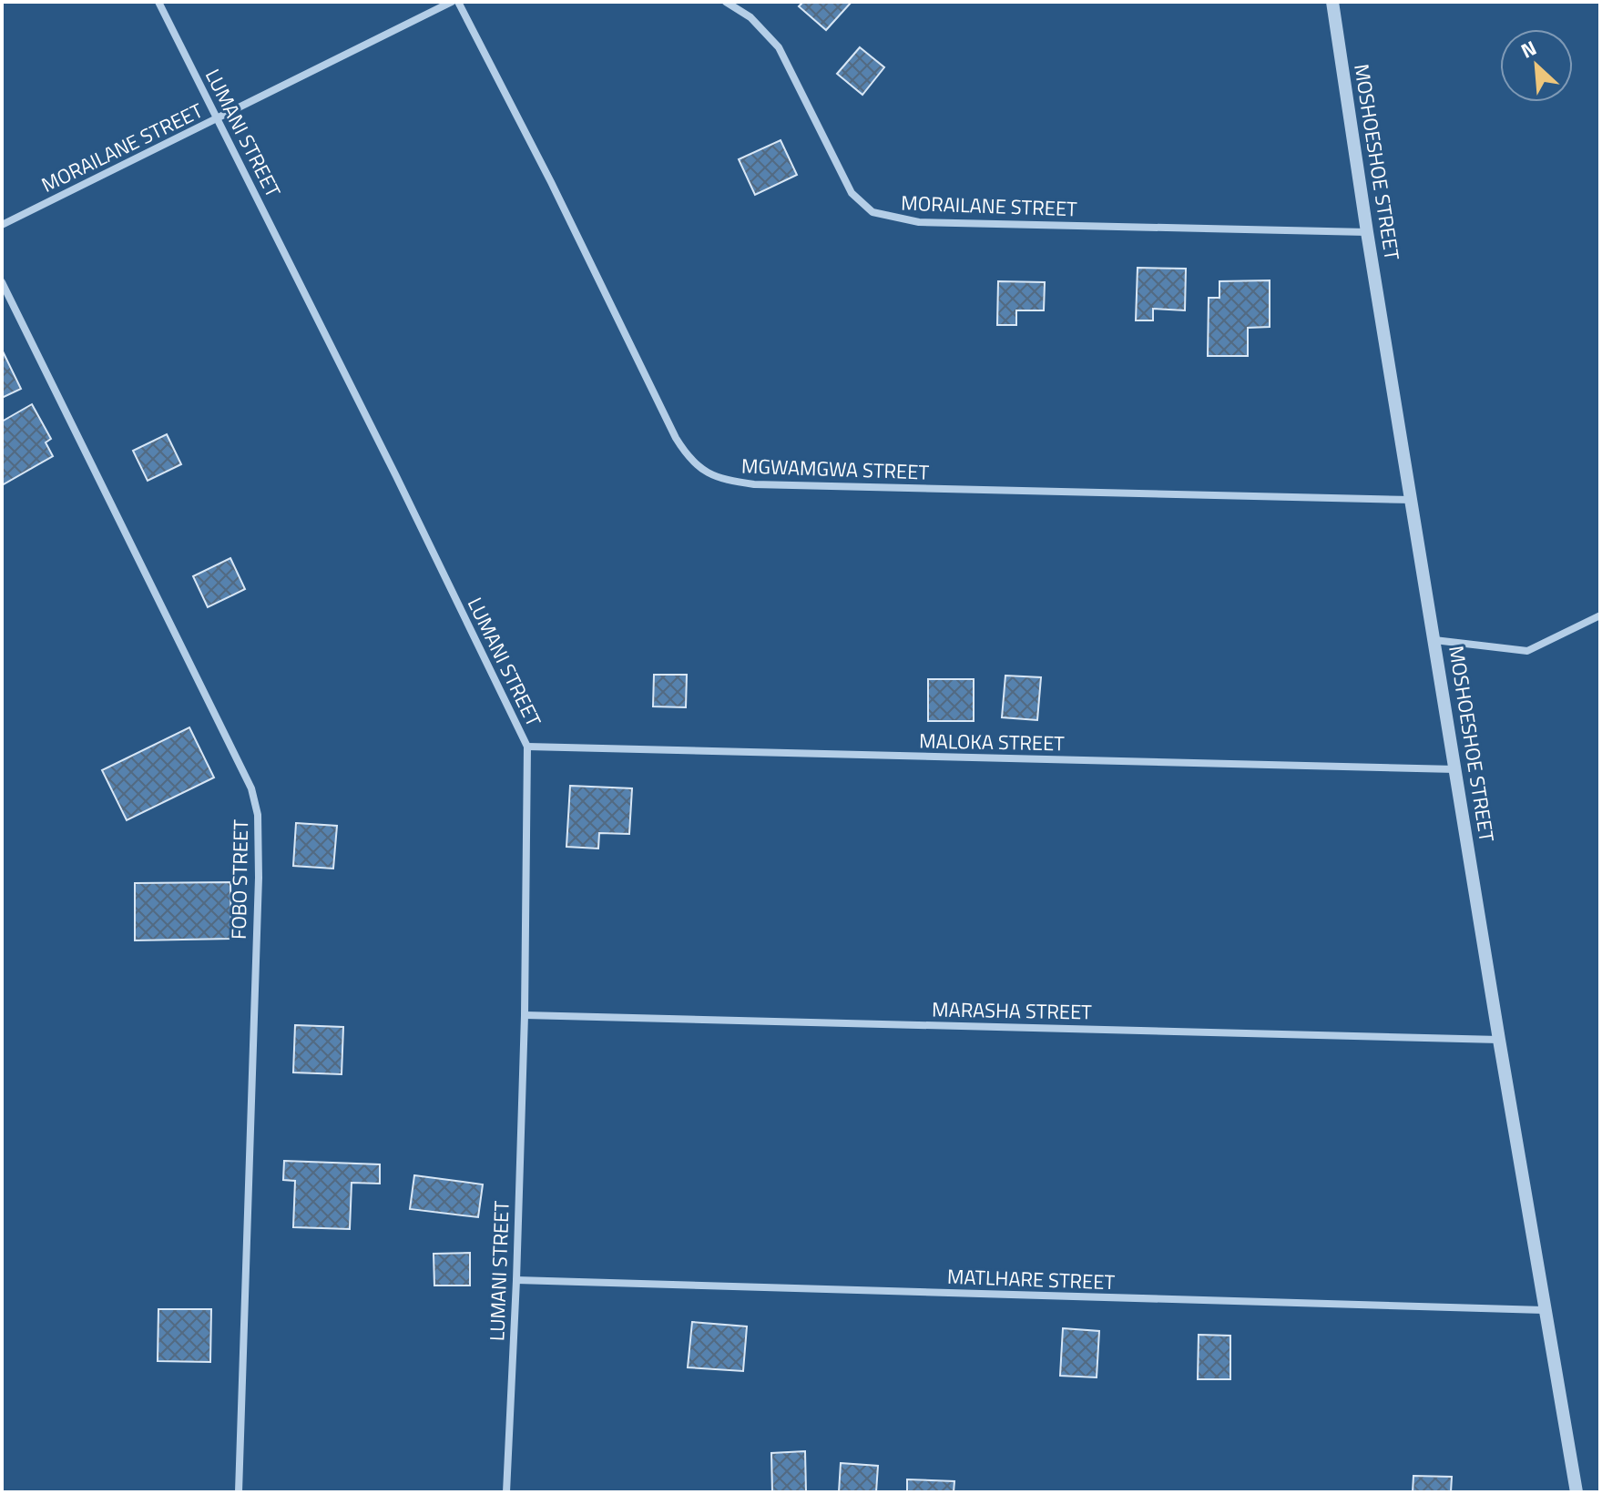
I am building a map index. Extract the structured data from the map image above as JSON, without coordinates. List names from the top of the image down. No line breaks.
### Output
{"streets":{"street":["LUMANI STREET","MORAILANE STREET","MOSHOESHOE STREET","MGWAMGWA STREET","MALOKA STREET","FOBO STREET","MARASHA STREET","MATLHARE STREET"]},"crossings":[["LUMANI STREET","MORAILANE STREET"],["LUMANI STREET","MALOKA STREET"],["LUMANI STREET","MARASHA STREET"],["LUMANI STREET","MATLHARE STREET"],["MORAILANE STREET","MOSHOESHOE STREET"],["MOSHOESHOE STREET","MGWAMGWA STREET"],["MOSHOESHOE STREET","MALOKA STREET"],["MOSHOESHOE STREET","MARASHA STREET"],["MOSHOESHOE STREET","MATLHARE STREET"]],"north":"top left"}
